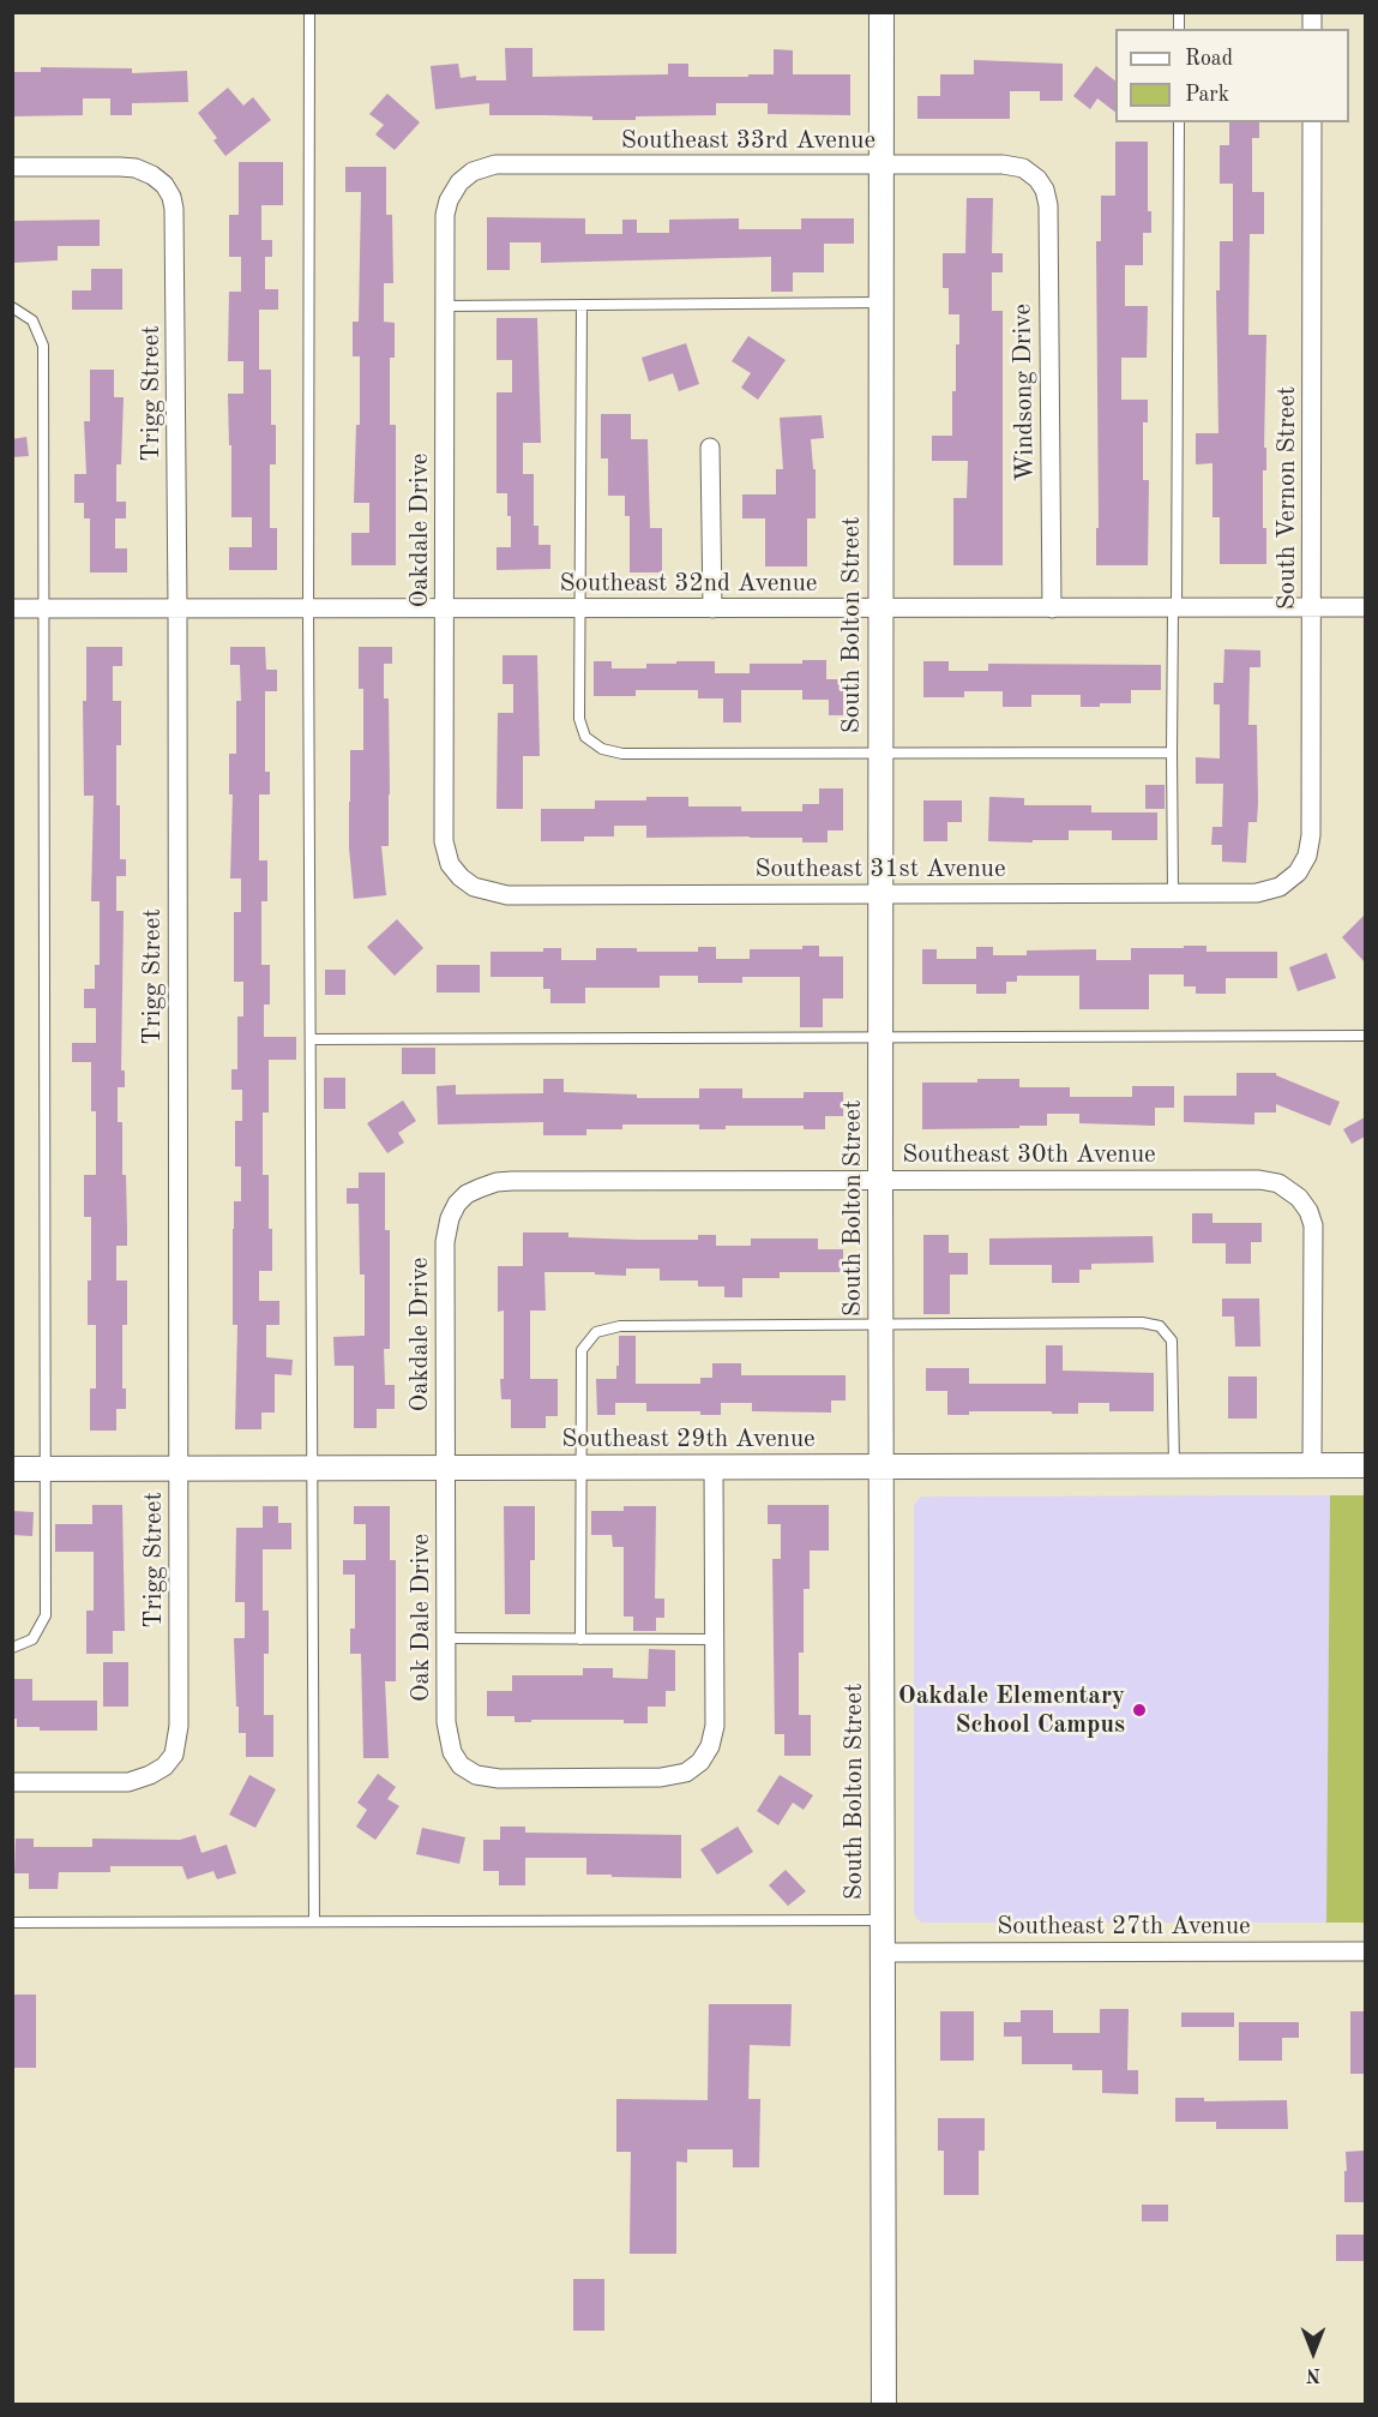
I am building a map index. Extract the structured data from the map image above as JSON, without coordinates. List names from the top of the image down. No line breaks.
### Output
{"streets":{"street":["Southeast 33rd Avenue","Windsong Drive","Trigg Street","South Vernon Street","Oakdale Drive","Southeast 32nd Avenue","South Bolton Street","Southeast 31st Avenue","Southeast 30th Avenue","Southeast 29th Avenue","Oak Dale Drive","Southeast 27th Avenue"]},"crossings":[["Southeast 33rd Avenue","Windsong Drive"],["Southeast 33rd Avenue","Oakdale Drive"],["Southeast 33rd Avenue","South Bolton Street"],["Windsong Drive","Southeast 32nd Avenue"],["Trigg Street","Southeast 32nd Avenue"],["Trigg Street","Southeast 29th Avenue"],["South Vernon Street","Southeast 32nd Avenue"],["South Vernon Street","Southeast 31st Avenue"],["Oakdale Drive","Southeast 32nd Avenue"],["Oakdale Drive","Southeast 31st Avenue"],["Oakdale Drive","Southeast 30th Avenue"],["Oakdale Drive","Southeast 29th Avenue"],["Oakdale Drive","Oak Dale Drive"],["Southeast 32nd Avenue","South Bolton Street"],["South Bolton Street","Southeast 31st Avenue"],["South Bolton Street","Southeast 30th Avenue"],["South Bolton Street","Southeast 29th Avenue"],["South Bolton Street","Southeast 27th Avenue"],["Southeast 30th Avenue","Southeast 29th Avenue"],["Southeast 29th Avenue","Oak Dale Drive"]],"places":["Oakdale Elementary School Campus"],"legend":["Road","Park"],"north":"bottom"}
